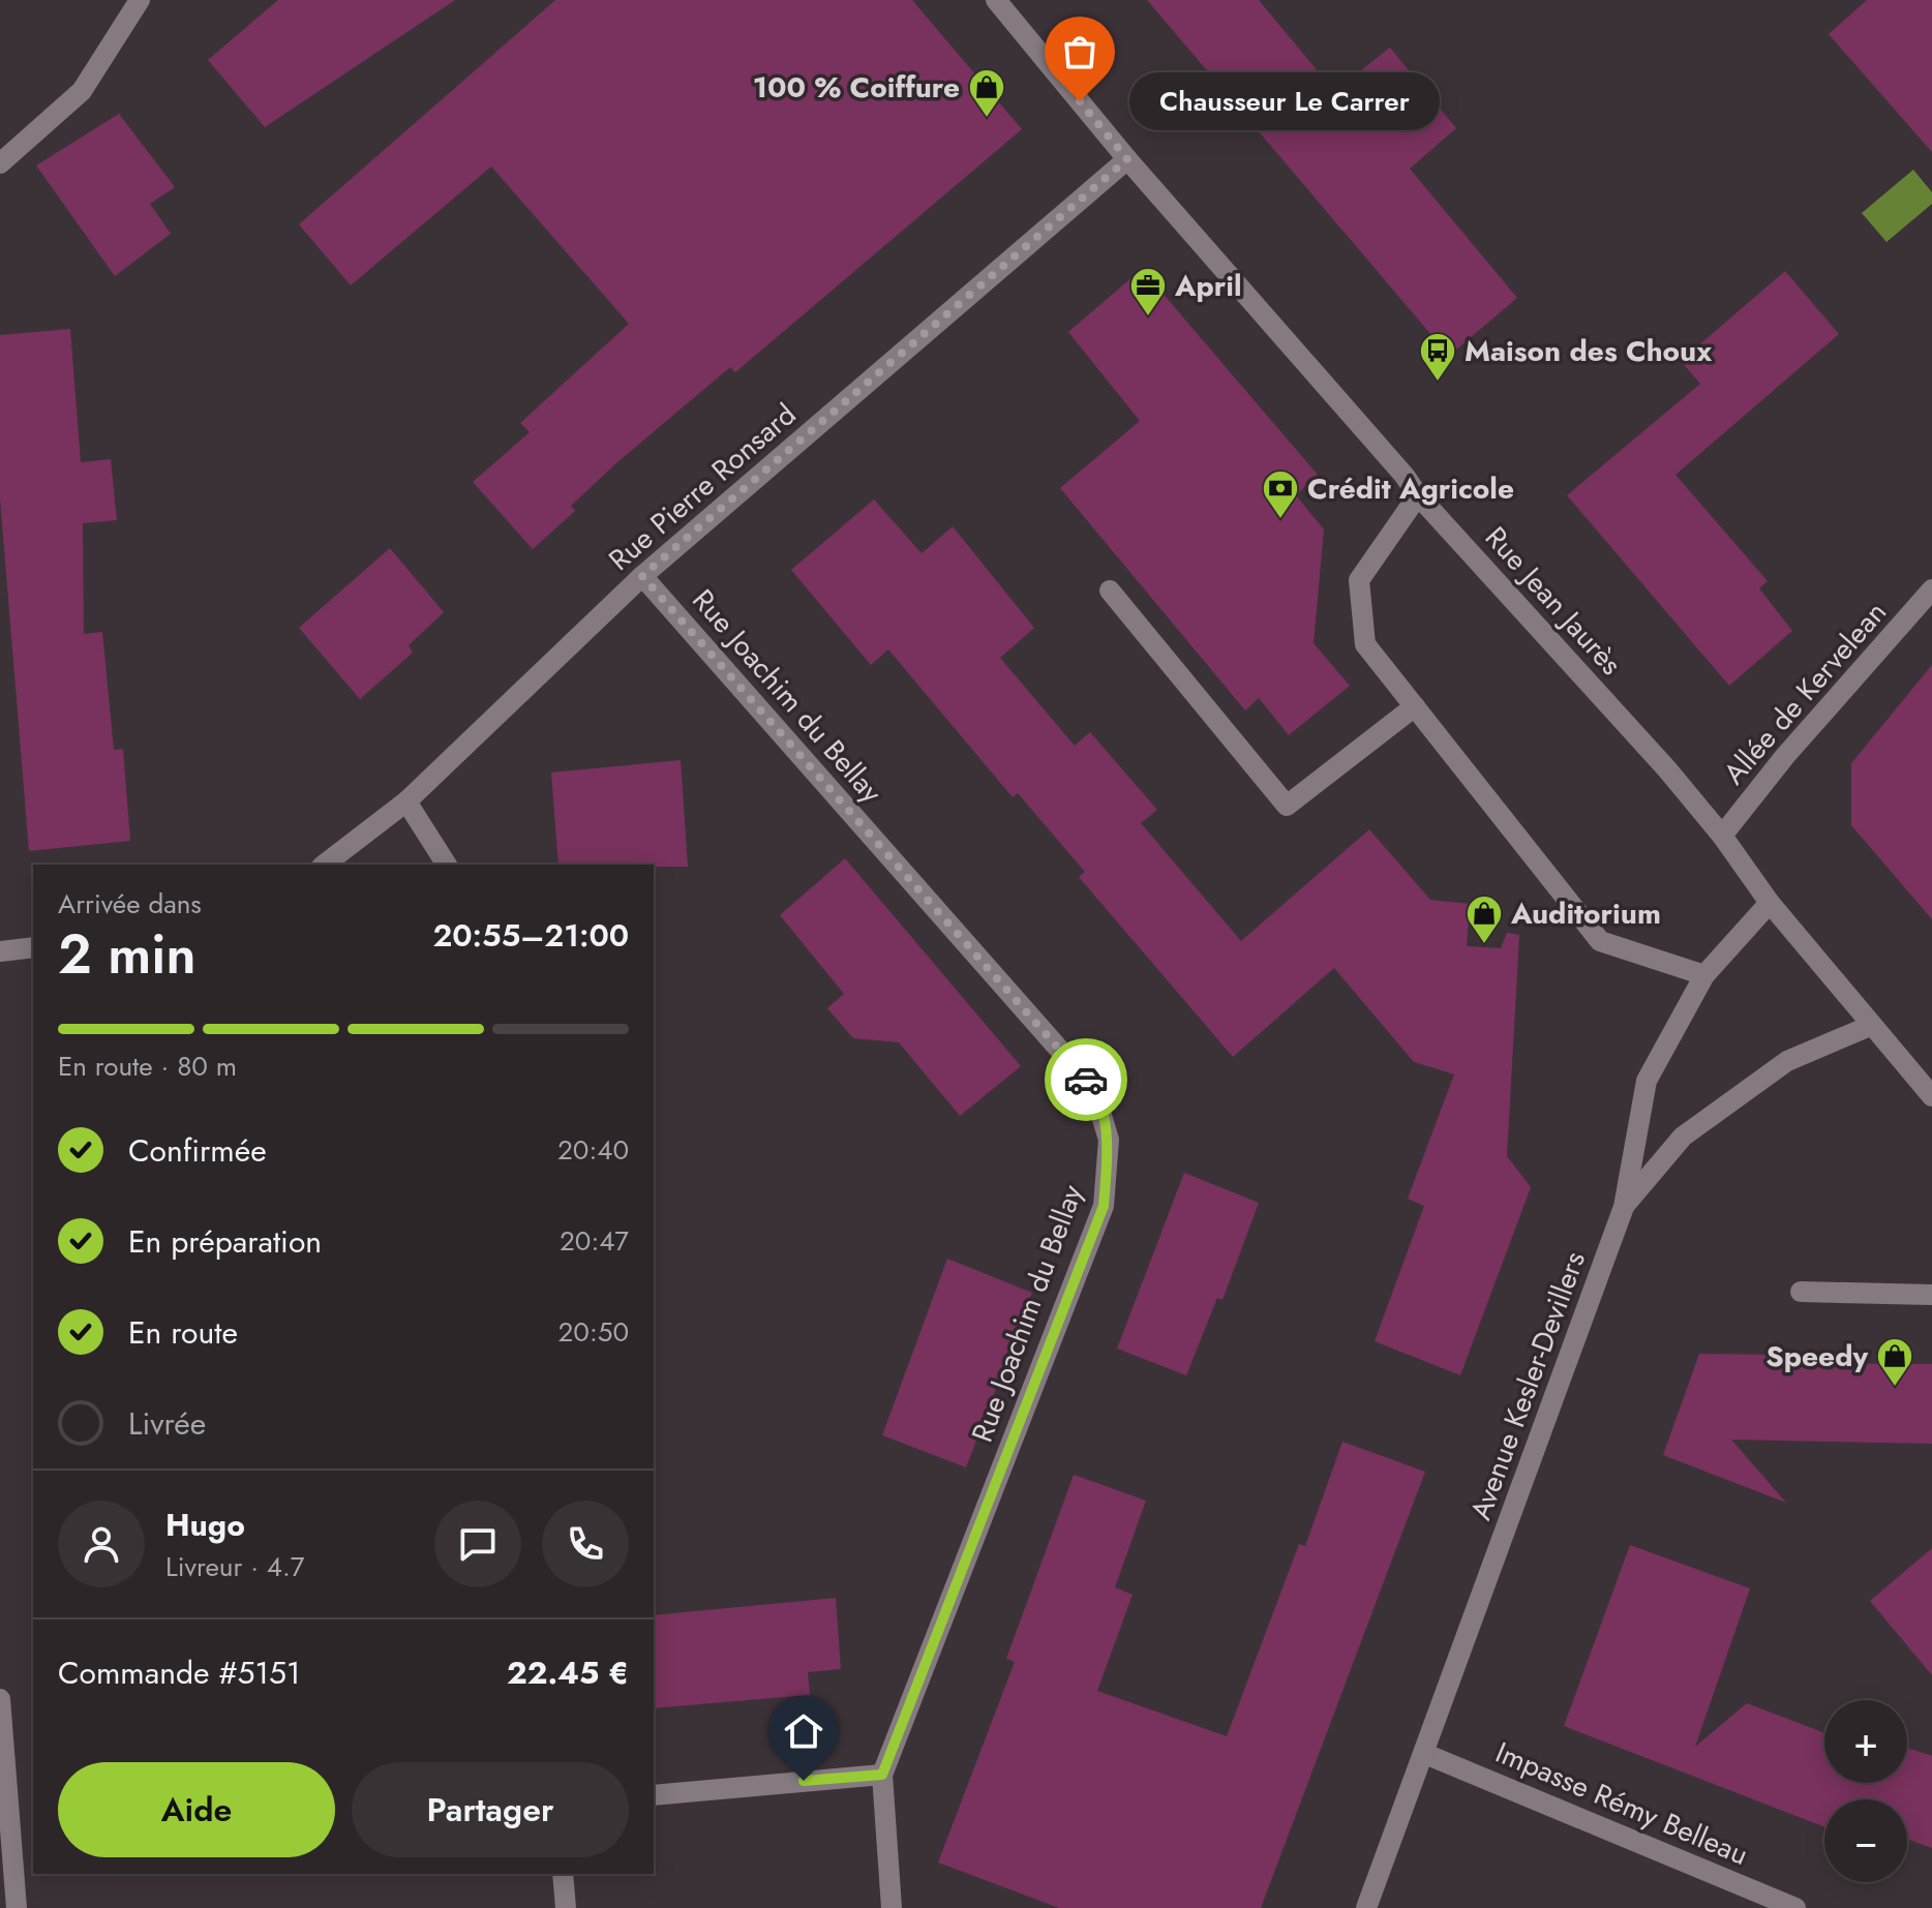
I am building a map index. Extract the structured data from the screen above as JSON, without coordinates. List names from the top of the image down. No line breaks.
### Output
{"streets":{"street":["Rue Pierre Ronsard","Rue Jean Jaurès","Allée de Kervelean","Rue Joachim du Bellay","Avenue Kesler-Devillers","Impasse Rémy Belleau"]},"crossings":[["Rue Pierre Ronsard","Rue Jean Jaurès"],["Rue Pierre Ronsard","Rue Joachim du Bellay"],["Rue Jean Jaurès","Allée de Kervelean"],["Rue Jean Jaurès","Avenue Kesler-Devillers"],["Avenue Kesler-Devillers","Impasse Rémy Belleau"]],"places":{"other":["Chausseur Le Carrer"],"shop":["100 % Coiffure","Auditorium","Speedy"],"office":["April"],"bus stop":["Maison des Choux"],"bank":["Crédit Agricole"]},"page":{"bubble":"Chausseur Le Carrer","heading":["2 min","Arrivée dans","20:55–21:00"],"panel":["Hugo","Livreur · 4.7","Commande #5151","22.45 €"],"bar":"En route · 80 m","list":[["Confirmée","20:40"],["En préparation","20:47"],["En route","20:50"],"Livrée"],"map_buttons":["+","−"],"buttons":["Aide","Partager"]}}
